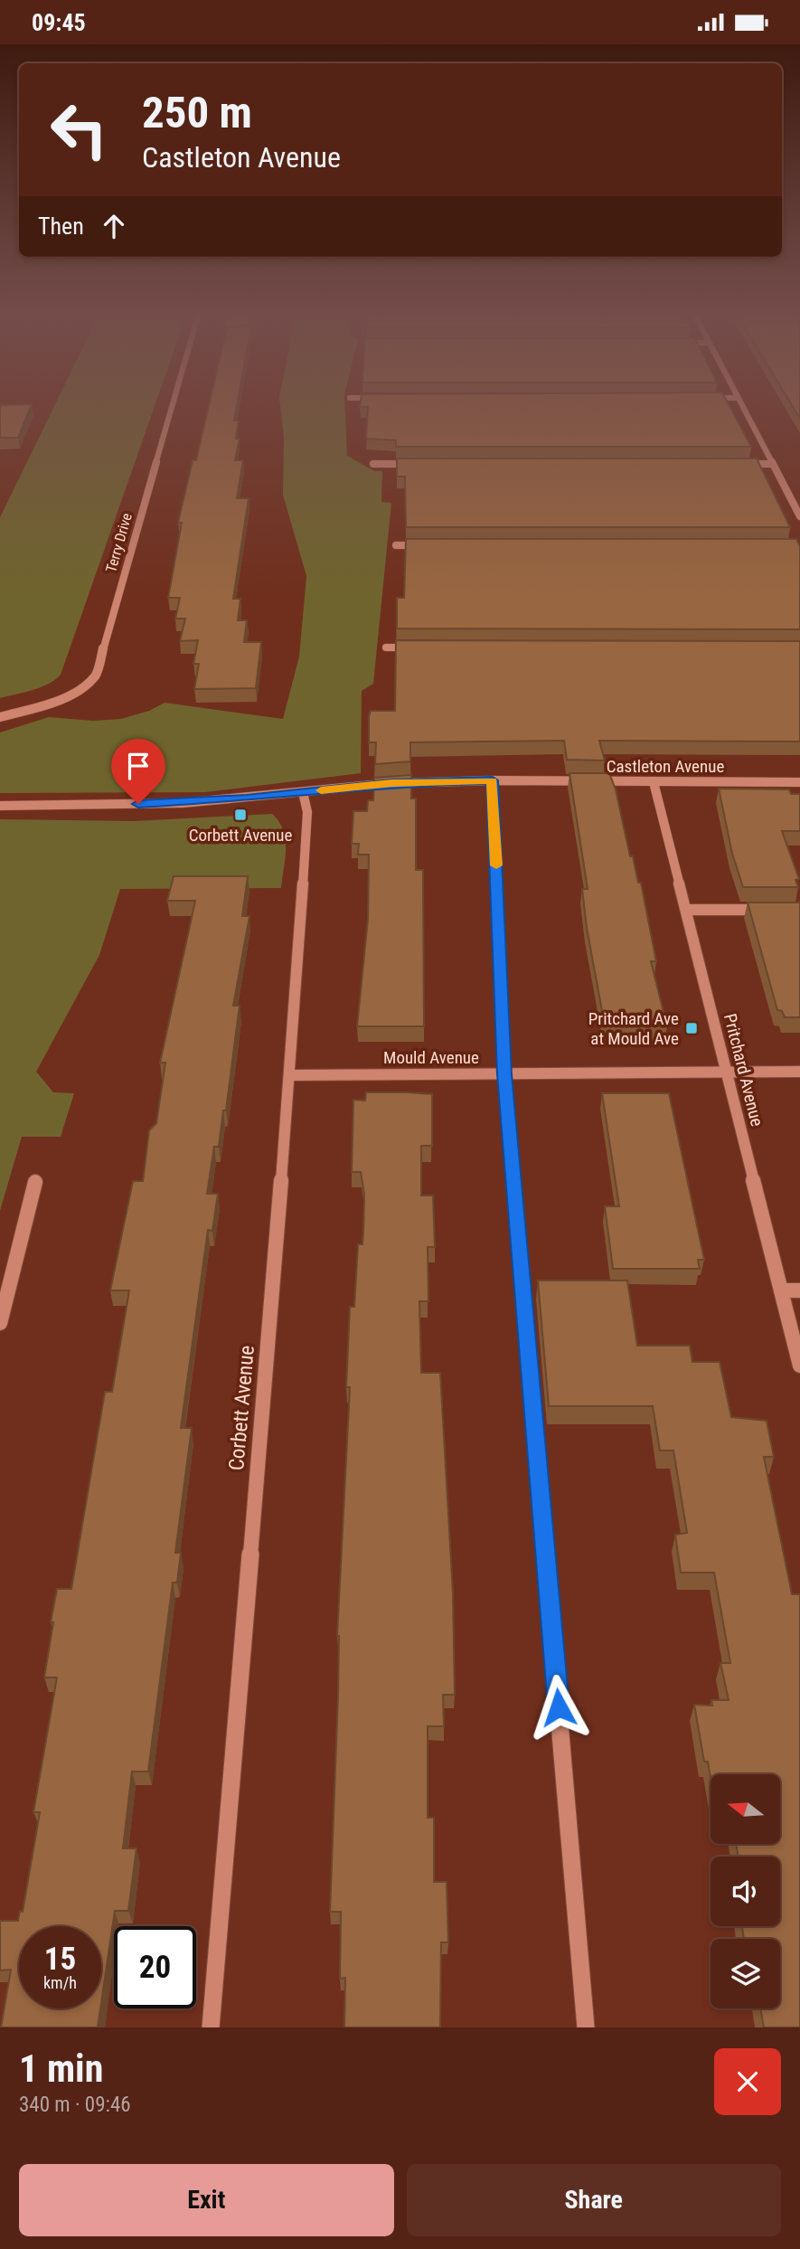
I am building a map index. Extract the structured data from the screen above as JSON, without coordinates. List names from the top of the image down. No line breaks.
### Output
{"streets":{"street":["Terry Drive","Castleton Avenue","Mould Avenue","Pritchard Avenue","Corbett Avenue"]},"crossings":[["Castleton Avenue","Pritchard Avenue"],["Castleton Avenue","Corbett Avenue"],["Mould Avenue","Pritchard Avenue"],["Mould Avenue","Corbett Avenue"]],"places":{"transit":["Corbett Avenue","Pritchard Ave at Mould Ave"]},"north":"left","page":{"status":"09:45","turn":["250 m","Castleton Avenue"],"then":"Then","speed":"15 km/h","limit":"20","heading":["1 min","340 m · 09:46"],"buttons":["Exit","Share"]}}
